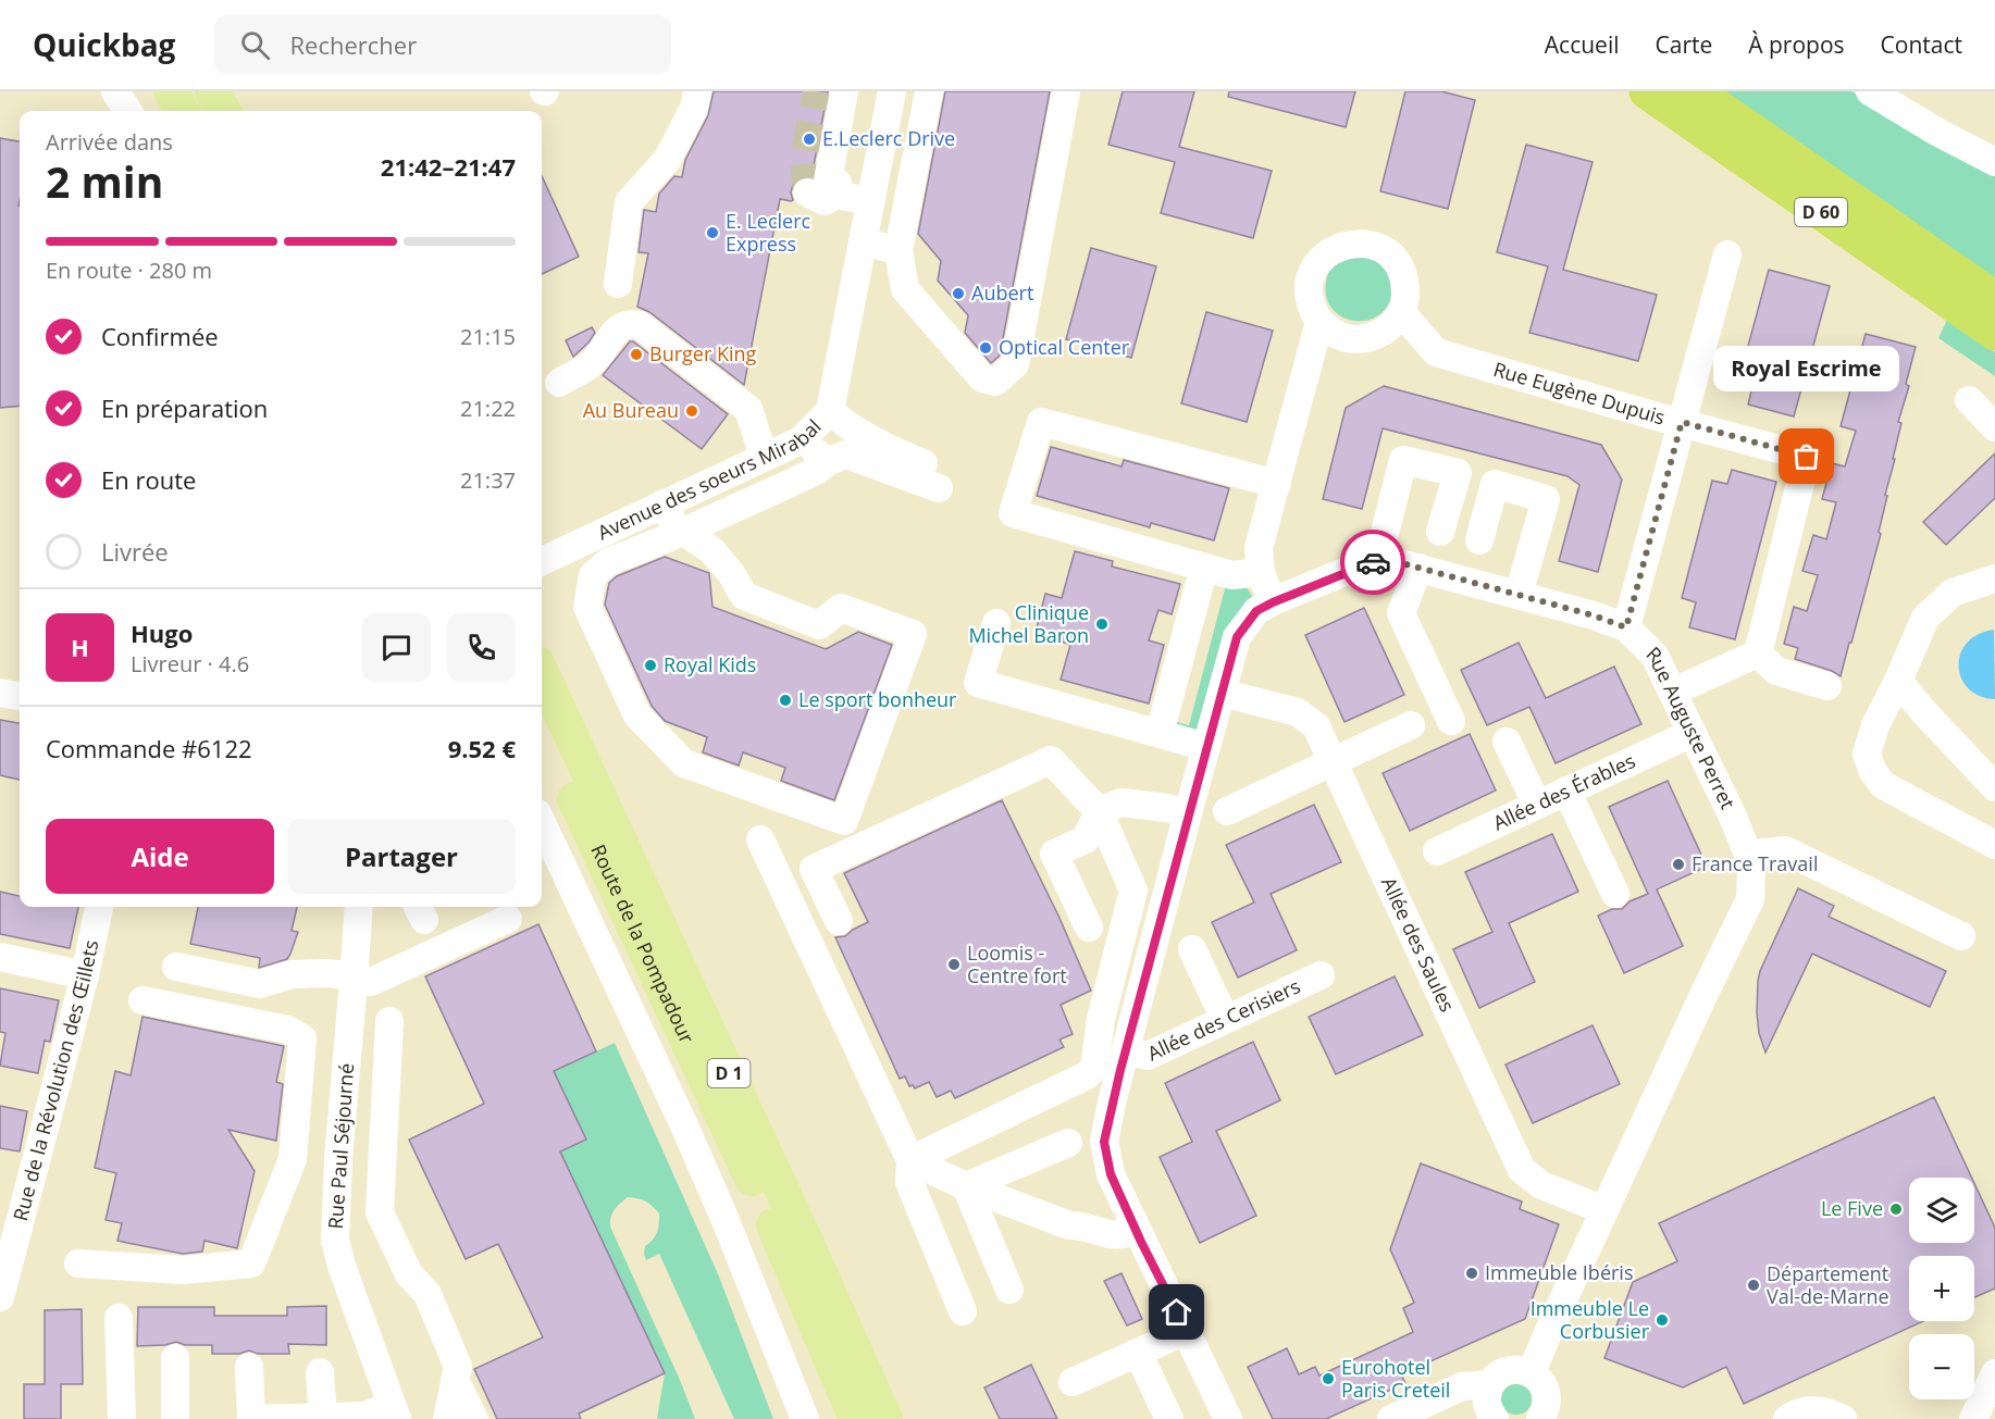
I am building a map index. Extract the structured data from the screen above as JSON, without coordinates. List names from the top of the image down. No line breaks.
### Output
{"streets":{"highway":["D 60"],"main road":["Route de la Pompadour","D 1"],"street":["Rue Eugène Dupuis","Avenue des soeurs Mirabal","Rue Auguste Perret","Allée des Érables","Allée des Saules","Allée des Cerisiers","Rue de la Révolution des Œillets","Rue Paul Séjourné"]},"crossings":[["Rue Eugène Dupuis","Rue Auguste Perret"],["Rue Auguste Perret","Allée des Érables"],["Rue Auguste Perret","Allée des Saules"],["Route de la Pompadour","D 1"]],"places":["E.Leclerc Drive","E. Leclerc Express","Aubert","Optical Center","Burger King","Au Bureau","Royal Escrime","Clinique Michel Baron","Royal Kids","Le sport bonheur","France Travail","Loomis - Centre fort","Le Five","Immeuble Ibéris","Département Val-de-Marne","Immeuble Le Corbusier","Eurohotel Paris Creteil"],"page":{"header":"Quickbag","search":"Rechercher","nav":["Accueil","Carte","À propos","Contact"],"heading":["2 min","Arrivée dans","21:42–21:47"],"panel":["Hugo","Livreur · 4.6","Commande #6122","9.52 €"],"bar":"En route · 280 m","list":[["Confirmée","21:15"],["En préparation","21:22"],["En route","21:37"],"Livrée"],"bubble":"Royal Escrime","round":"H","buttons":["Aide","Partager"],"map_buttons":["+","−"]}}
